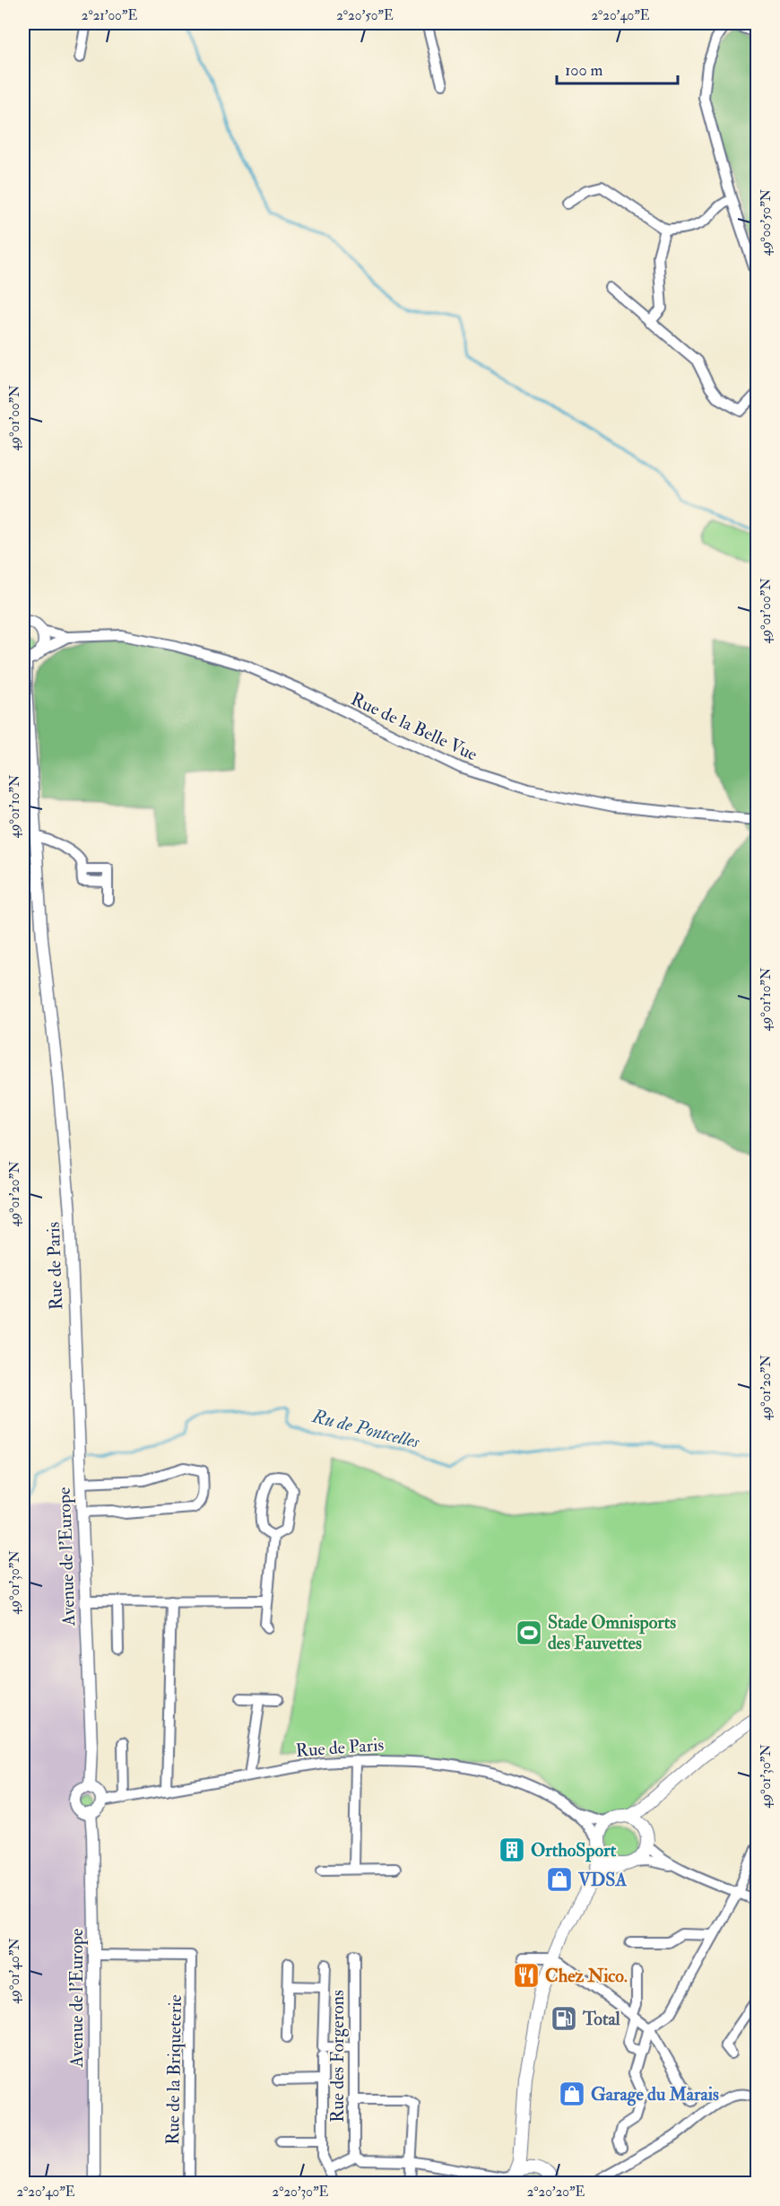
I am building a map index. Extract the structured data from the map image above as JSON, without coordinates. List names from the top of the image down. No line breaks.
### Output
{"streets":{"street":["Rue de la Belle Vue","Rue de Paris","Avenue de l'Europe","Rue des Forgerons","Rue de la Briqueterie"]},"crossings":[["Rue de Paris","Avenue de l'Europe"],["Avenue de l'Europe","Rue de la Briqueterie"]],"water":["Ru de Pontcelles"],"places":{"sports":["Stade Omnisports des Fauvettes"],"building":["OrthoSport"],"shop":["VDSA","Garage du Marais"],"restaurant":["Chez Nico."],"fuel station":["Total"]},"scale_bar":"100 m","coordinates":["2°21'00\"E","2°20'50\"E","2°20'40\"E","49°00'50\"N","49°01'00\"N","49°01'10\"N","49°01'20\"N","49°01'30\"N","49°01'40\"N","2°20'30\"E","2°20'20\"E"]}
